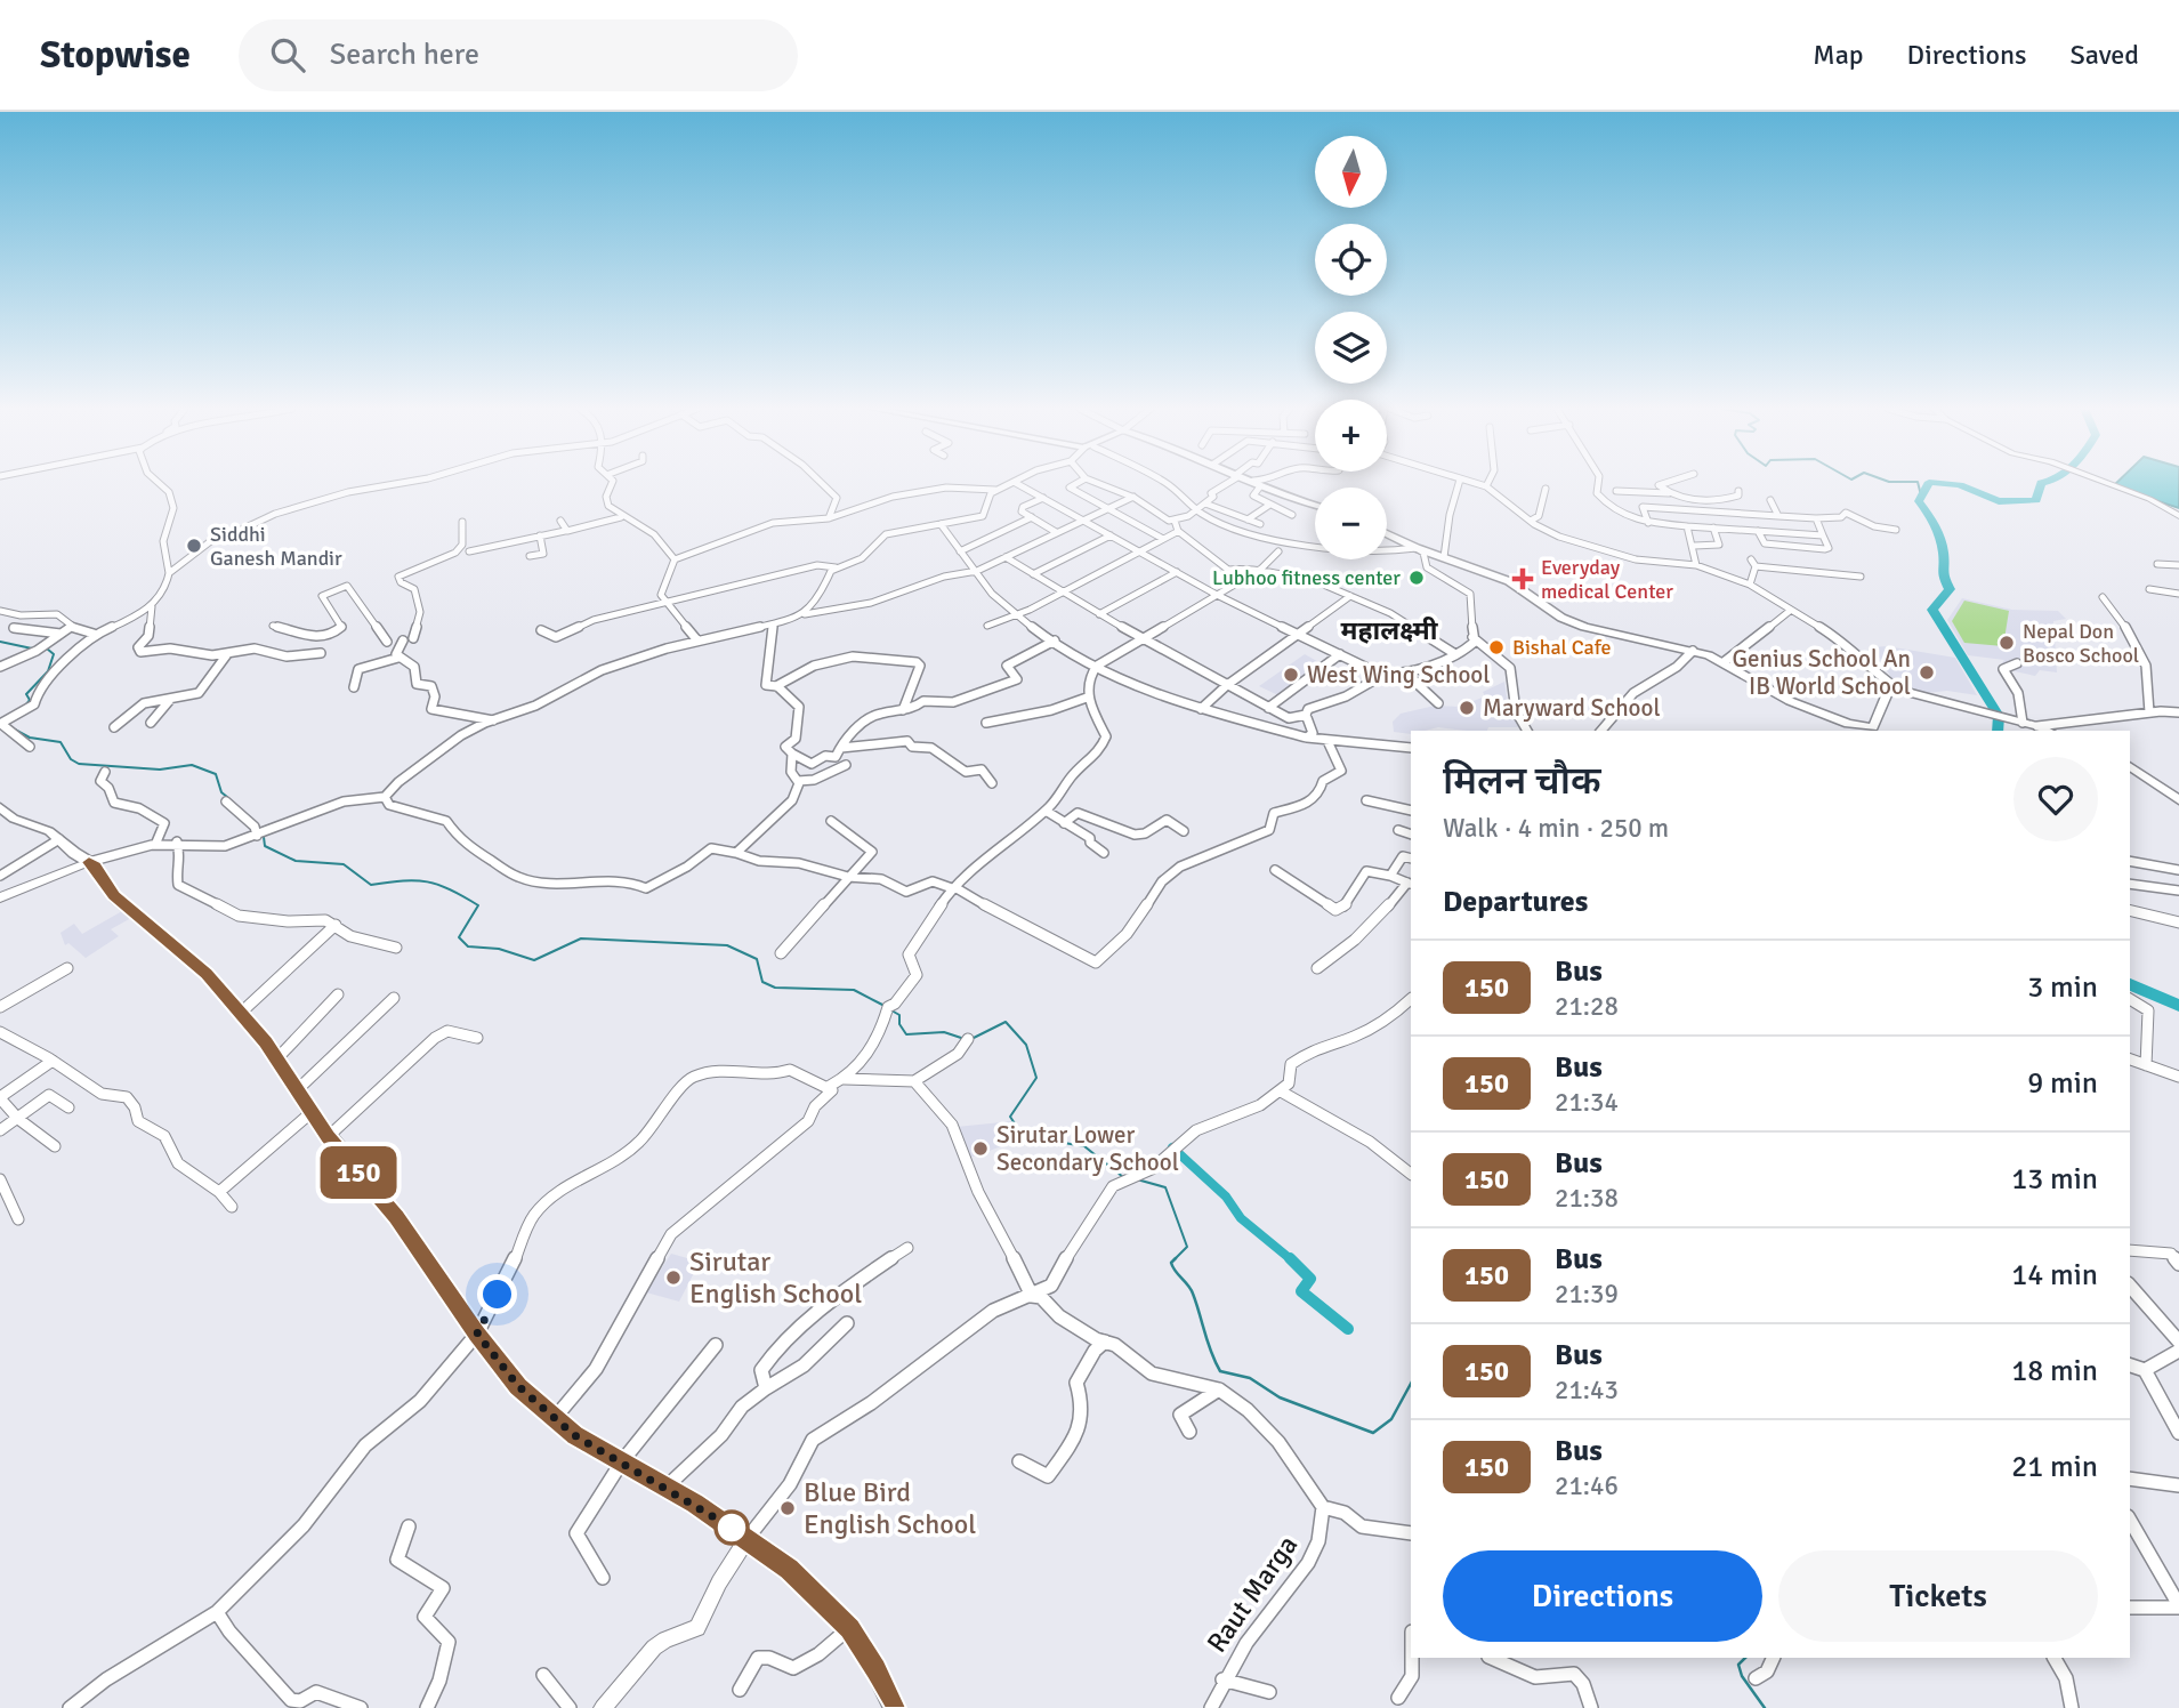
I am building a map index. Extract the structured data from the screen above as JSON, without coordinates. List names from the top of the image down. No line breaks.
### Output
{"streets":{"street":["Raut Marga"]},"districts":["महालक्ष्मी"],"places":{"other":["Siddhi Ganesh Mandir","Lubhoo fitness center","Nepal Don Bosco School","Bishal Cafe","Genius School An IB World School","West Wing School","Maryward School","Sirutar Lower Secondary School","Sirutar English School","Blue Bird English School"],"health":["Everyday medical Center"]},"lines":["bus line 150"],"north":"bottom","page":{"header":"Stopwise","search":"Search here","nav":["Map","Directions","Saved"],"on_map":"150","map_buttons":["+","−"],"heading":[["मिलन चौक","Walk · 4 min · 250 m"],"Departures"],"list":[{"mark":"150","name":"Bus","note":"21:28","value":"3 min"},{"mark":"150","name":"Bus","note":"21:34","value":"9 min"},{"mark":"150","name":"Bus","note":"21:38","value":"13 min"},{"mark":"150","name":"Bus","note":"21:39","value":"14 min"},{"mark":"150","name":"Bus","note":"21:43","value":"18 min"},{"mark":"150","name":"Bus","note":"21:46","value":"21 min"}],"buttons":["Directions","Tickets"]}}
